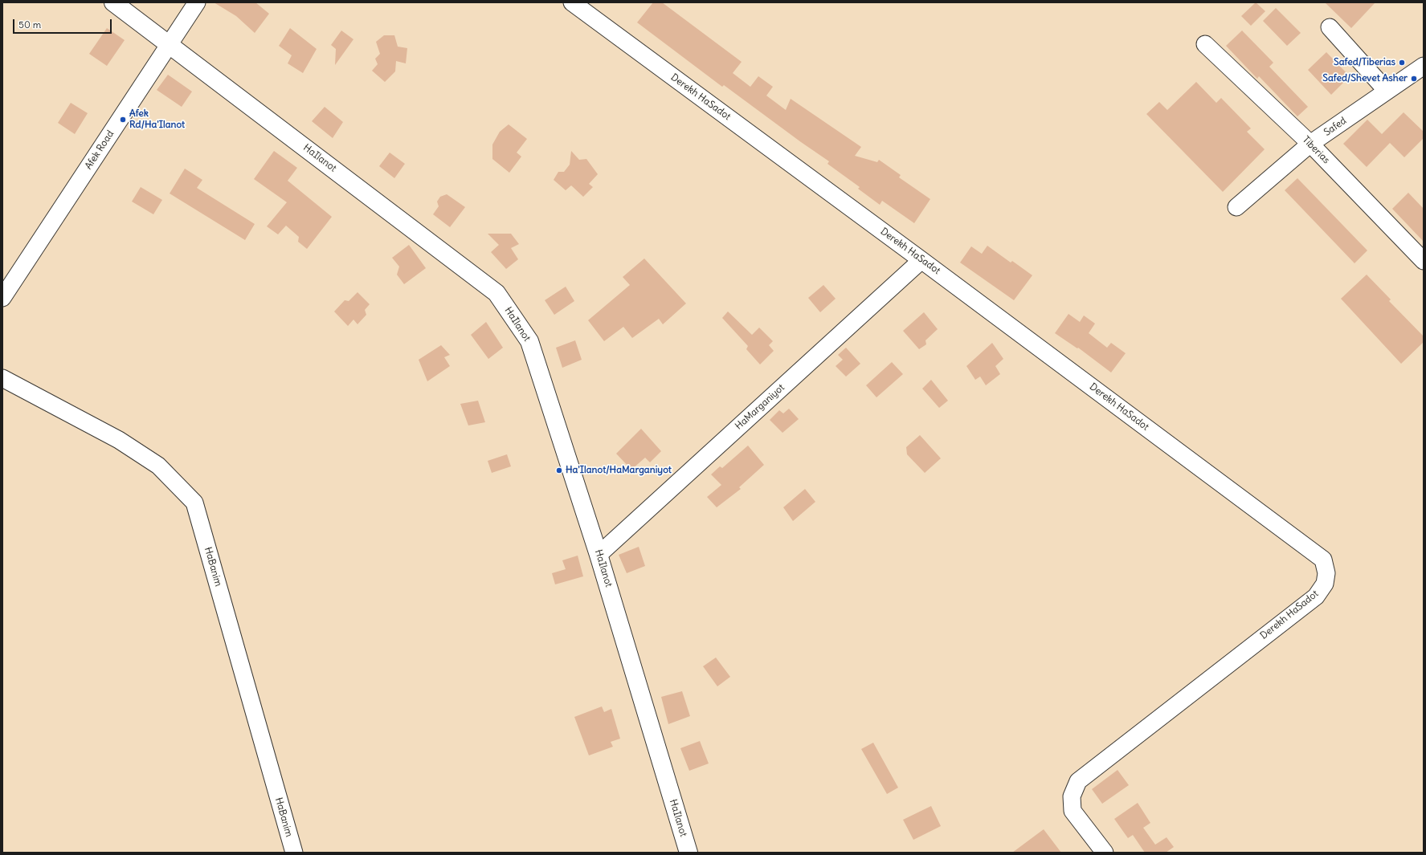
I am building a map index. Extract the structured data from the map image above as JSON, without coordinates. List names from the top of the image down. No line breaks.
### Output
{"streets":{"main road":["HaIlanot"],"street":["Derekh HaSadot","Safed","Afek Road","Tiberias","HaMarganiyot","HaBanim"]},"crossings":[["Derekh HaSadot","HaMarganiyot"],["Safed","Tiberias"],["Afek Road","HaIlanot"],["HaIlanot","HaMarganiyot"]],"places":["Safed/Tiberias","Safed/Shevet Asher","Afek Rd/Ha'Ilanot","Ha'Ilanot/HaMarganiyot"],"scale_bar":"50 m"}
